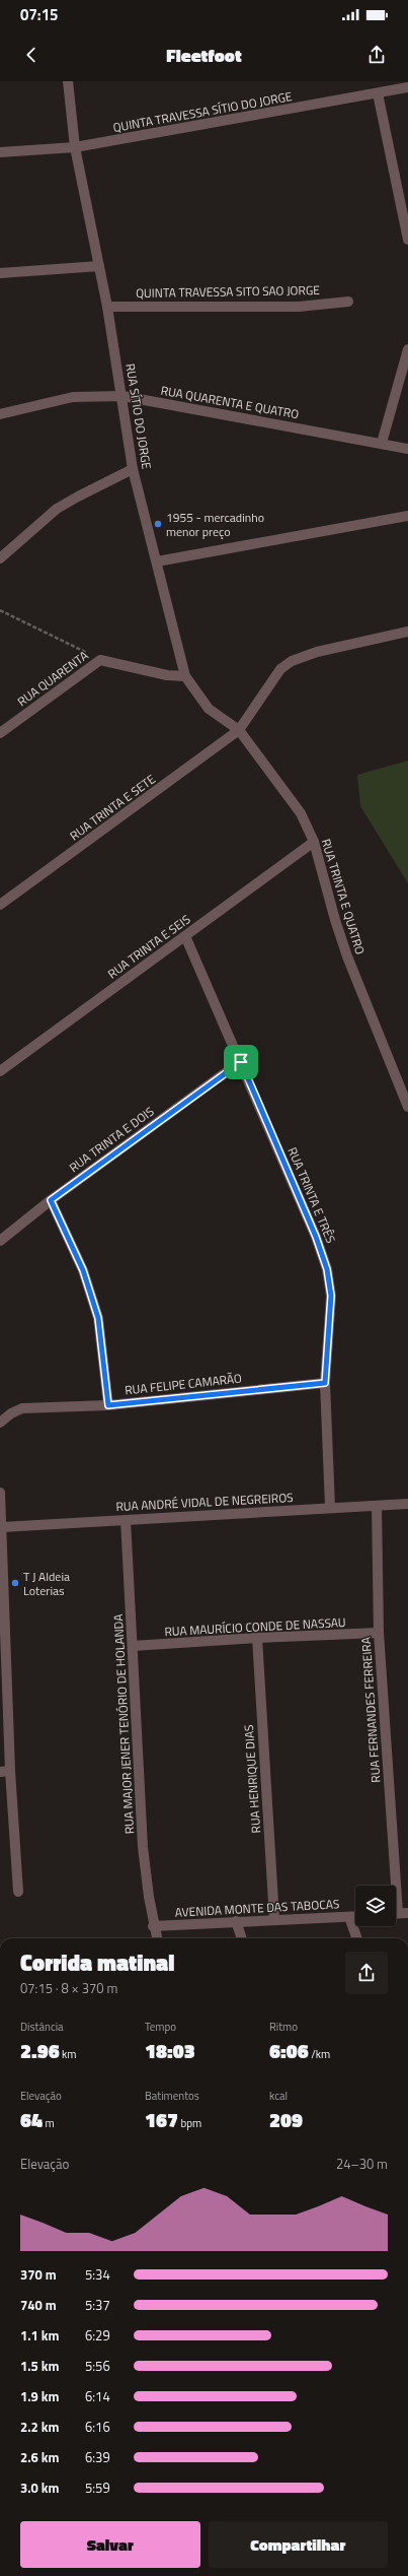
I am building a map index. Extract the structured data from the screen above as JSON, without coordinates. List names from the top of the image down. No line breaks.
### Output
{"streets":{"street":["QUINTA TRAVESSA SÍTIO DO JORGE","QUINTA TRAVESSA SITO SAO JORGE","RUA QUARENTA E QUATRO","RUA SÍTIO DO JORGE","RUA QUARENTA","RUA TRINTA E SETE","RUA TRINTA E QUATRO","RUA TRINTA E SEIS","RUA TRINTA E DOIS","RUA TRINTA E TRÊS","RUA FELIPE CAMARÃO","RUA ANDRÉ VIDAL DE NEGREIROS","RUA MAURÍCIO CONDE DE NASSAU","RUA FERNANDES FERREIRA","RUA MAJOR JENER TENÓRIO DE HOLANDA","RUA HENRIQUE DIAS","AVENIDA MONTE DAS TABOCAS"]},"crossings":[["QUINTA TRAVESSA SÍTIO DO JORGE","RUA SÍTIO DO JORGE"],["QUINTA TRAVESSA SITO SAO JORGE","RUA SÍTIO DO JORGE"],["RUA QUARENTA E QUATRO","RUA SÍTIO DO JORGE"],["RUA SÍTIO DO JORGE","RUA TRINTA E SETE"],["RUA SÍTIO DO JORGE","RUA TRINTA E QUATRO"],["RUA TRINTA E SETE","RUA TRINTA E QUATRO"],["RUA TRINTA E QUATRO","RUA TRINTA E SEIS"],["RUA TRINTA E SEIS","RUA TRINTA E TRÊS"],["RUA TRINTA E DOIS","RUA TRINTA E TRÊS"],["RUA TRINTA E TRÊS","RUA FELIPE CAMARÃO"],["RUA TRINTA E TRÊS","RUA ANDRÉ VIDAL DE NEGREIROS"],["RUA ANDRÉ VIDAL DE NEGREIROS","RUA FERNANDES FERREIRA"],["RUA ANDRÉ VIDAL DE NEGREIROS","RUA MAJOR JENER TENÓRIO DE HOLANDA"],["RUA MAURÍCIO CONDE DE NASSAU","RUA FERNANDES FERREIRA"],["RUA MAURÍCIO CONDE DE NASSAU","RUA MAJOR JENER TENÓRIO DE HOLANDA"],["RUA MAURÍCIO CONDE DE NASSAU","RUA HENRIQUE DIAS"],["RUA MAJOR JENER TENÓRIO DE HOLANDA","AVENIDA MONTE DAS TABOCAS"],["RUA HENRIQUE DIAS","AVENIDA MONTE DAS TABOCAS"]],"places":["1955 - mercadinho menor preço","T J Aldeia Loterias"],"page":{"status":"07:15","header":"Fleetfoot","heading":["Corrida matinal","07:15 · 8 × 370 m"],"stats":[["Distância","2.96 km"],["Tempo","18:03"],["Ritmo","6:06 /km"],["Elevação","64 m"],["Batimentos","167 bpm"],["kcal","209"]],"chart":["Elevação","24–30 m"],"list":[{"name":"370 m","note":"5:34"},{"name":"740 m","note":"5:37"},{"name":"1.1 km","note":"6:29"},{"name":"1.5 km","note":"5:56"},{"name":"1.9 km","note":"6:14"},{"name":"2.2 km","note":"6:16"},{"name":"2.6 km","note":"6:39"},{"name":"3.0 km","note":"5:59"}],"buttons":["Salvar","Compartilhar"]}}
